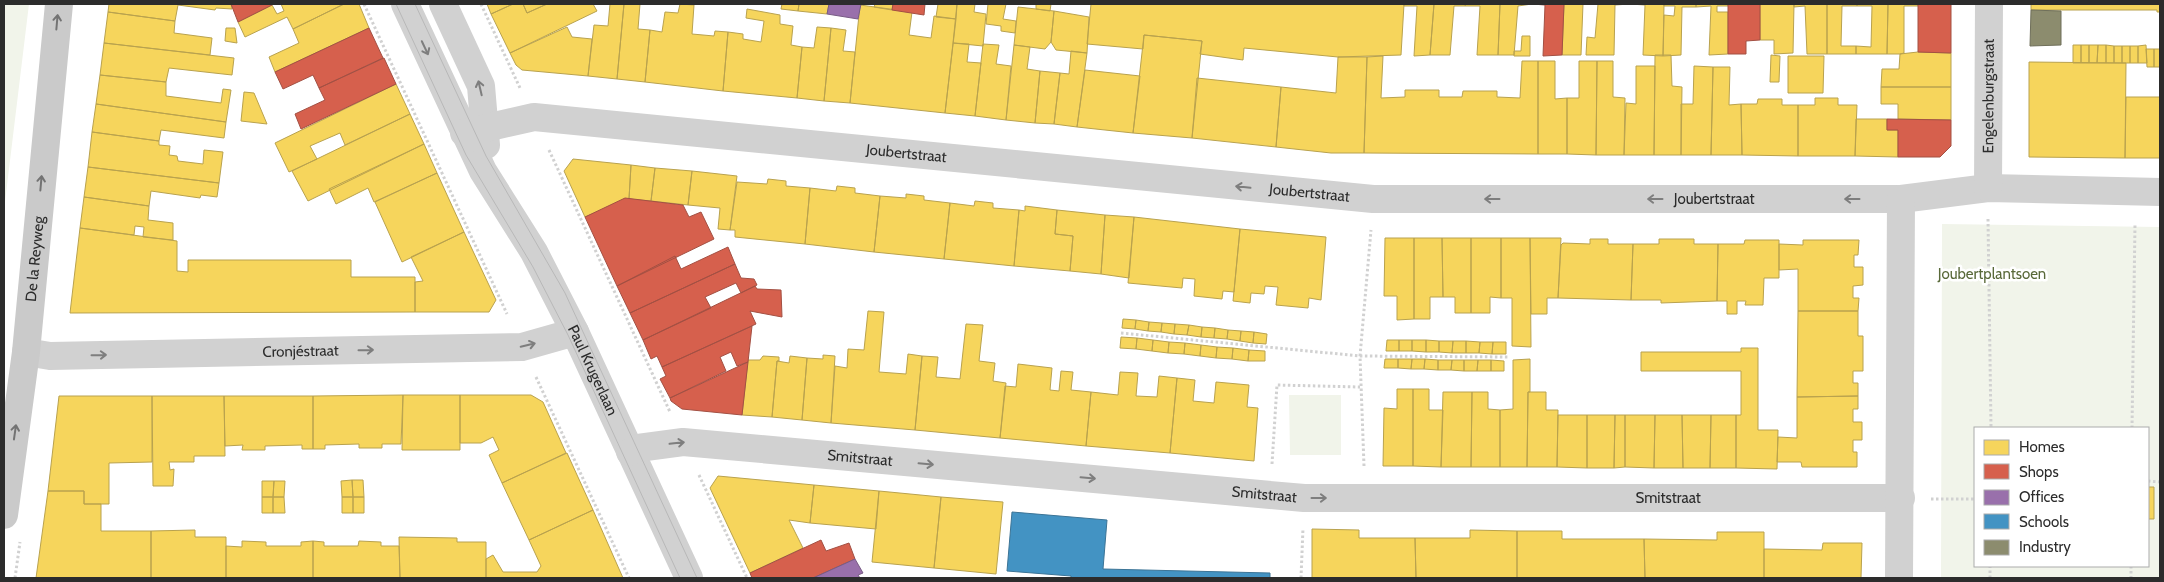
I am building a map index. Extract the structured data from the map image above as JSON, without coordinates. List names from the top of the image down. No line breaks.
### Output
{"streets":{"street":["Engelenburgstraat","Joubertstraat","De la Reyweg","Cronjéstraat","Paul Krugerlaan","Smitstraat"]},"crossings":[["Engelenburgstraat","Joubertstraat"],["Joubertstraat","Paul Krugerlaan"],["De la Reyweg","Cronjéstraat"],["Cronjéstraat","Paul Krugerlaan"],["Paul Krugerlaan","Smitstraat"]],"one_way":["Joubertstraat","De la Reyweg","Cronjéstraat","Smitstraat"],"parks":["Joubertplantsoen"],"legend":["Homes","Shops","Offices","Schools","Industry"]}
